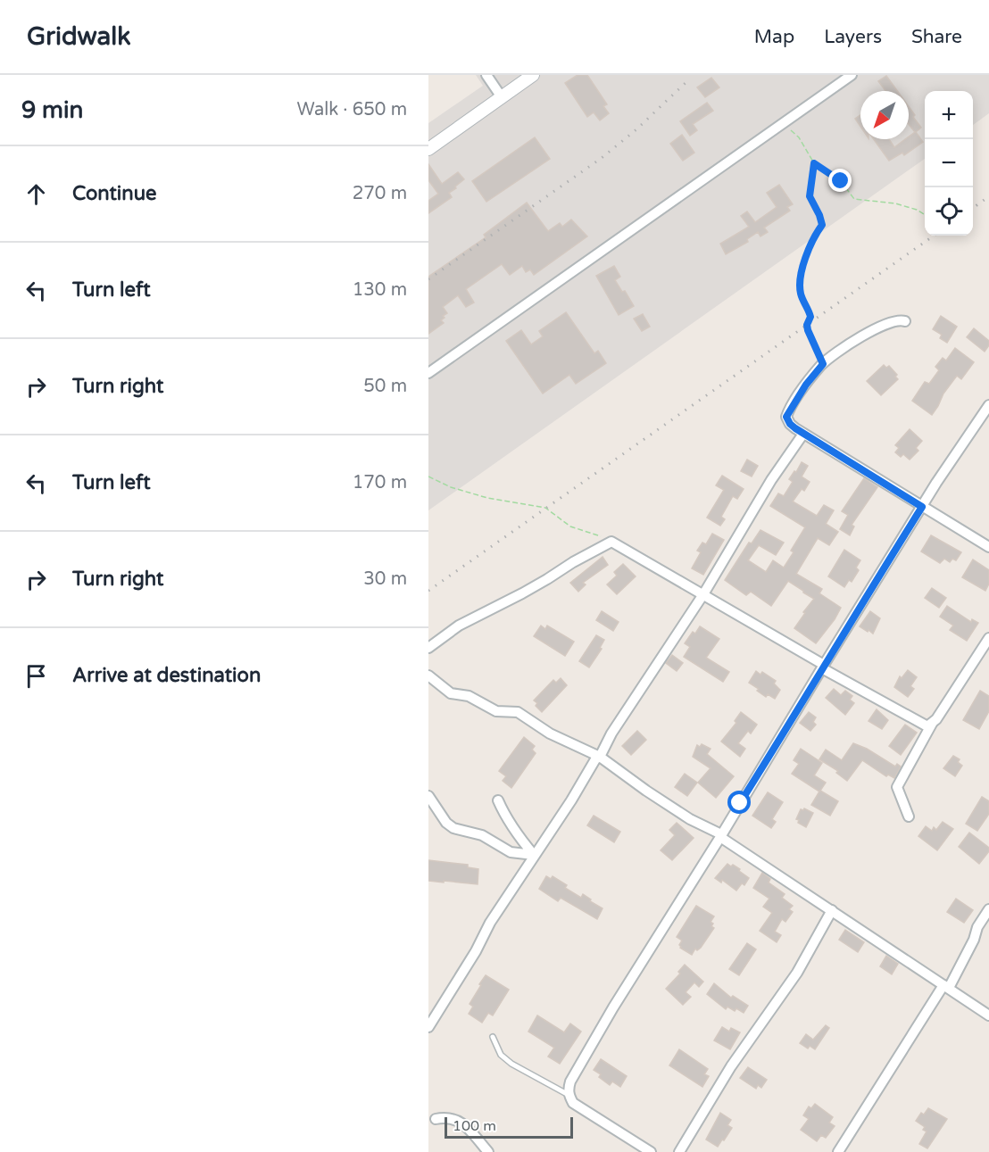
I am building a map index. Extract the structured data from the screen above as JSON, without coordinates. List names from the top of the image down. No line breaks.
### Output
{"scale_bar":"100 m","north":"bottom left","page":{"header":"Gridwalk","nav":["Map","Layers","Share"],"heading":["9 min","Walk · 650 m"],"map_buttons":["+","−"],"list":[["Continue","270 m"],["Turn left","130 m"],["Turn right","50 m"],["Turn left","170 m"],["Turn right","30 m"],"Arrive at destination"],"scale":"100 m"}}
